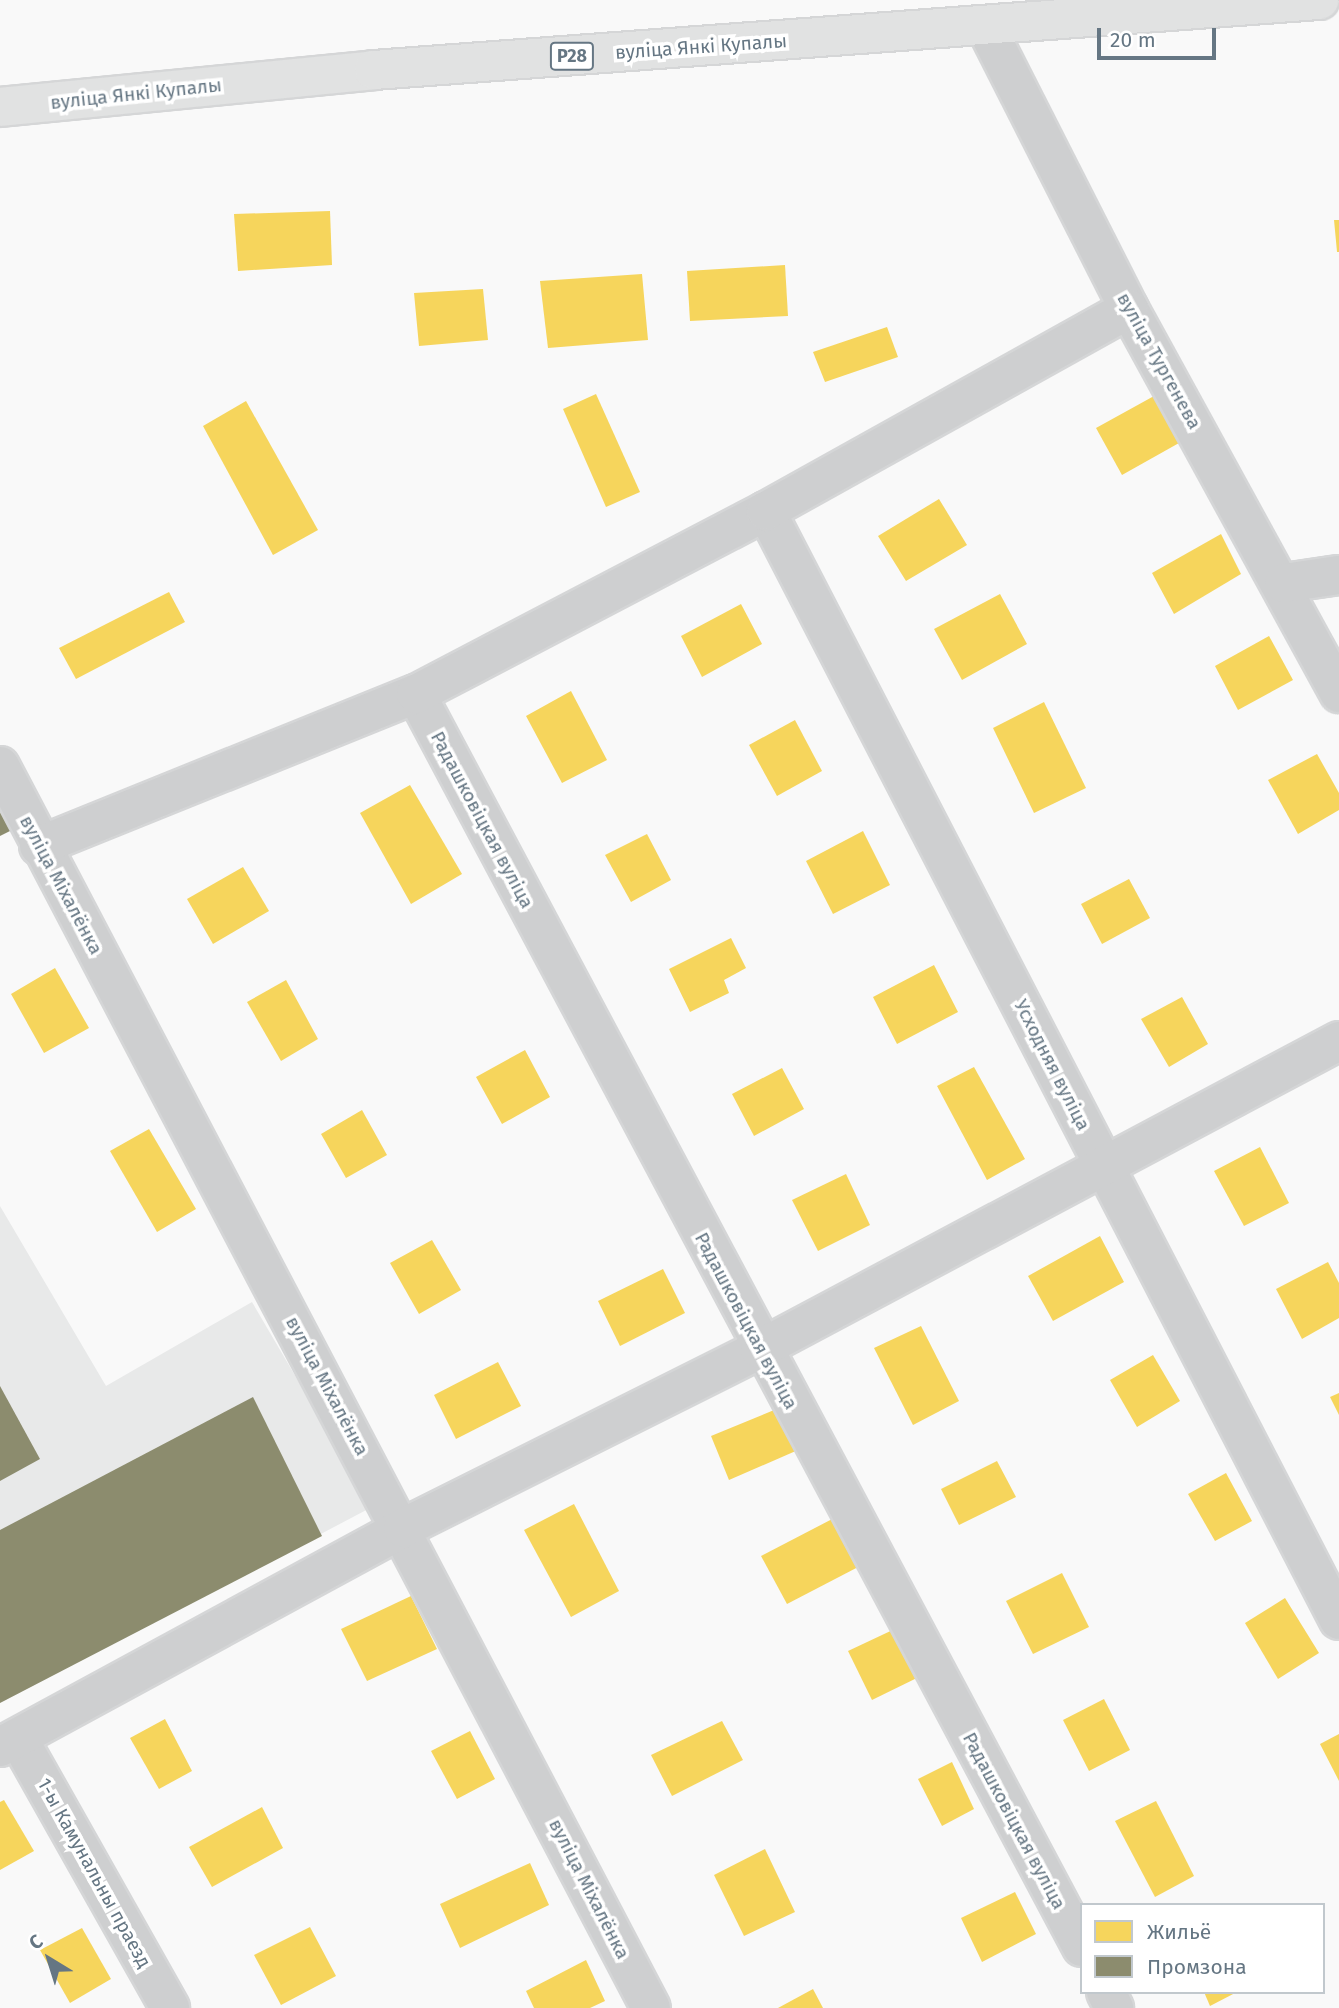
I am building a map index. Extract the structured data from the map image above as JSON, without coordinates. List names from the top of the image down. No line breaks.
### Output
{"streets":{"main road":["вуліца Янкі Купалы","Р28"],"street":["вуліца Тургенева","Радашковіцкая вуліца","вуліца Міхалёнка","Усходняя вуліца","1-ы Камунальны праезд"]},"crossings":[["вуліца Янкі Купалы","вуліца Тургенева"]],"legend":["Жильё","Промзона"],"scale_bar":"20 m","north":"top left"}
